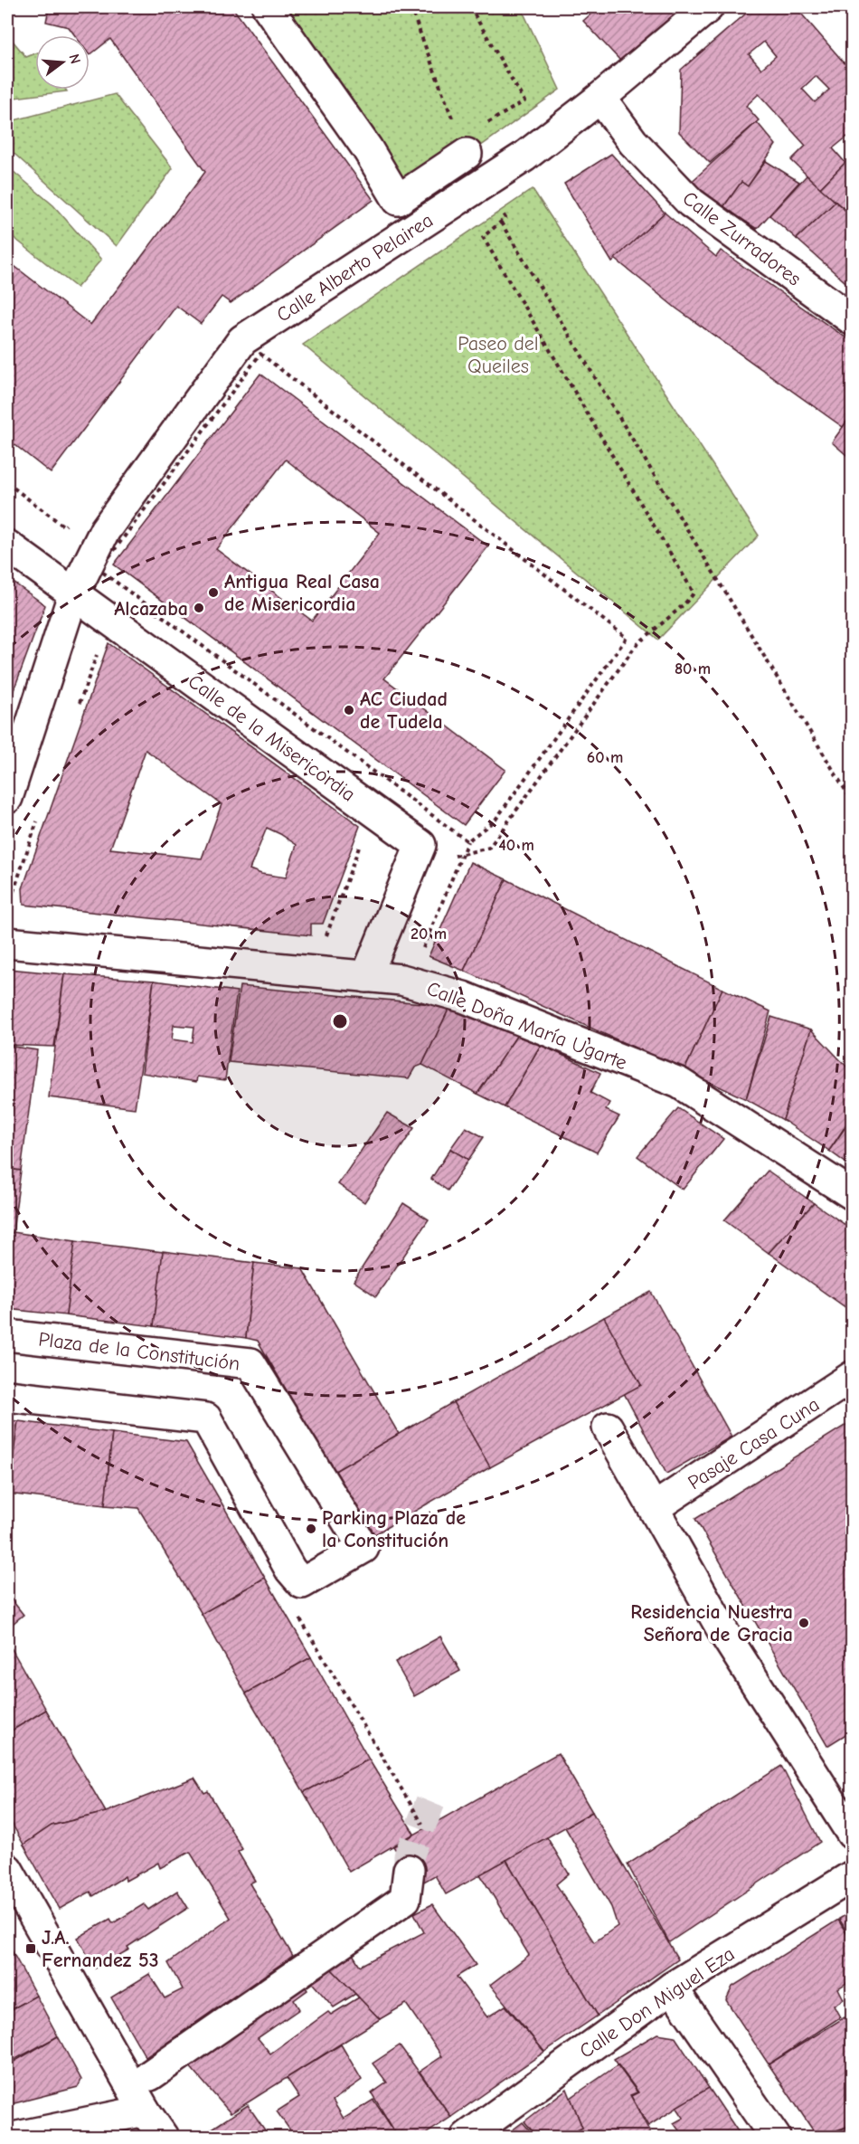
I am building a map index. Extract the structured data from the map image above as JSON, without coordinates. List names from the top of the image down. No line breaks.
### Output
{"streets":{"street":["Calle Zurradores","Calle Alberto Pelairea","Calle de la Misericordia","Calle Doña María Ugarte","Plaza de la Constitución","Pasaje Casa Cuna","Calle Don Miguel Eza"]},"crossings":[["Calle Zurradores","Calle Alberto Pelairea"],["Calle Alberto Pelairea","Calle de la Misericordia"],["Calle de la Misericordia","Calle Doña María Ugarte"]],"parks":["Paseo del Queiles"],"places":{"other":["Antigua Real Casa de Misericordia","Alcazaba","AC Ciudad de Tudela","Parking Plaza de la Constitución","Residencia Nuestra Señora de Gracia"],"transit":["J.A. Fernandez 53"]},"north":"right","rings":["80 m","60 m","40 m","20 m"]}
